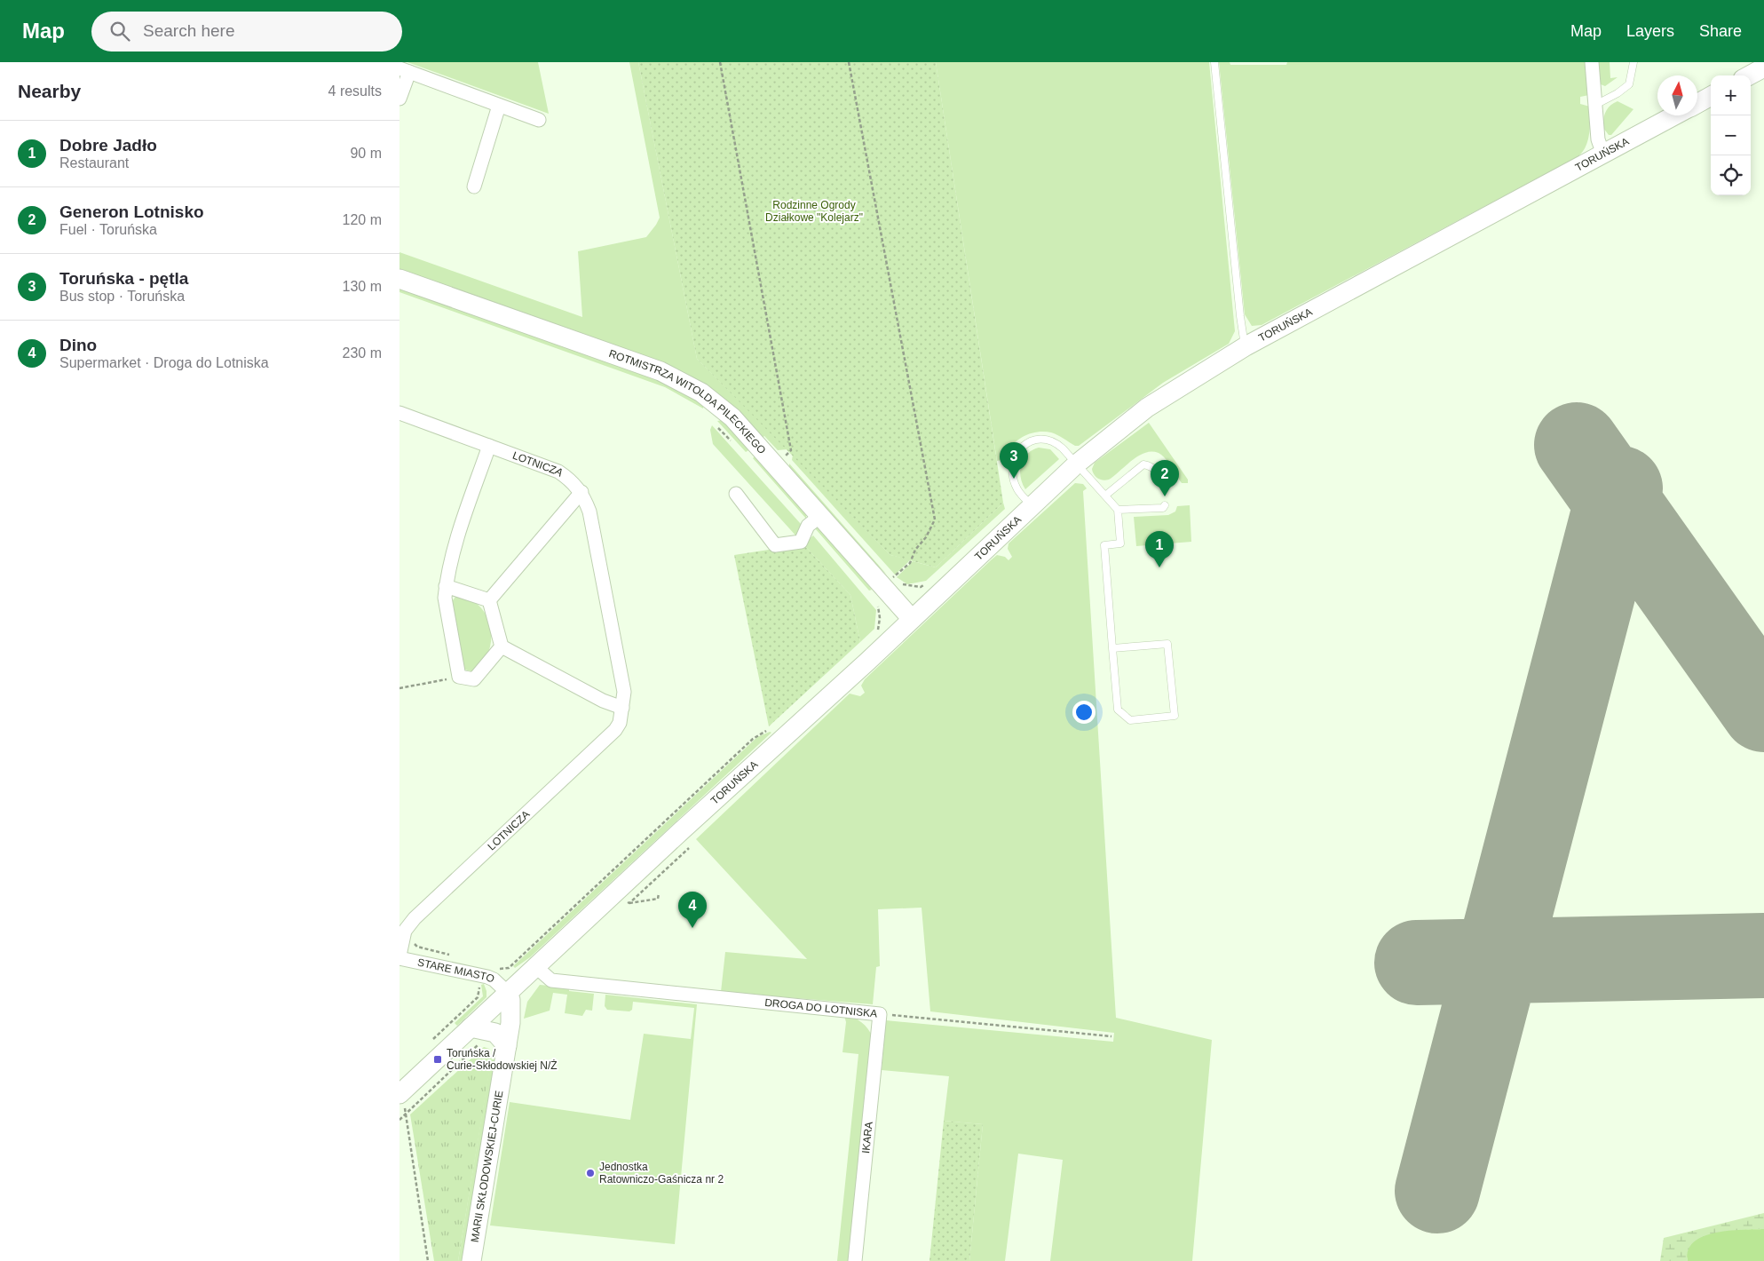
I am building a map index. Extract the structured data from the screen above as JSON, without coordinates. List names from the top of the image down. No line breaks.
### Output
{"streets":{"main road":["TORUŃSKA","ROTMISTRZA WITOLDA PILECKIEGO","MARII SKŁODOWSKIEJ-CURIE"],"street":["LOTNICZA","STARE MIASTO","DROGA DO LOTNISKA","IKARA"]},"crossings":[["TORUŃSKA","ROTMISTRZA WITOLDA PILECKIEGO"],["TORUŃSKA","STARE MIASTO"],["TORUŃSKA","DROGA DO LOTNISKA"],["TORUŃSKA","MARII SKŁODOWSKIEJ-CURIE"],["LOTNICZA","STARE MIASTO"],["STARE MIASTO","MARII SKŁODOWSKIEJ-CURIE"],["DROGA DO LOTNISKA","IKARA"]],"parks":["Rodzinne Ogrody Działkowe \"Kolejarz\""],"places":{"transit":["Toruńska / Curie-Skłodowskiej N/Ż"],"other":["Jednostka Ratowniczo-Gaśnicza nr 2"]},"north":"top","page":{"header":"Map","search":"Search here","nav":["Map","Layers","Share"],"heading":["Nearby","4 results"],"map_buttons":["+","−"],"list":[{"mark":"1","name":"Dobre Jadło","note":"Restaurant","value":"90 m"},{"mark":"2","name":"Generon Lotnisko","note":"Fuel · Toruńska","value":"120 m"},{"mark":"3","name":"Toruńska - pętla","note":"Bus stop · Toruńska","value":"130 m"},{"mark":"4","name":"Dino","note":"Supermarket · Droga do Lotniska","value":"230 m"}],"pins":["3","2","1","4"]}}
